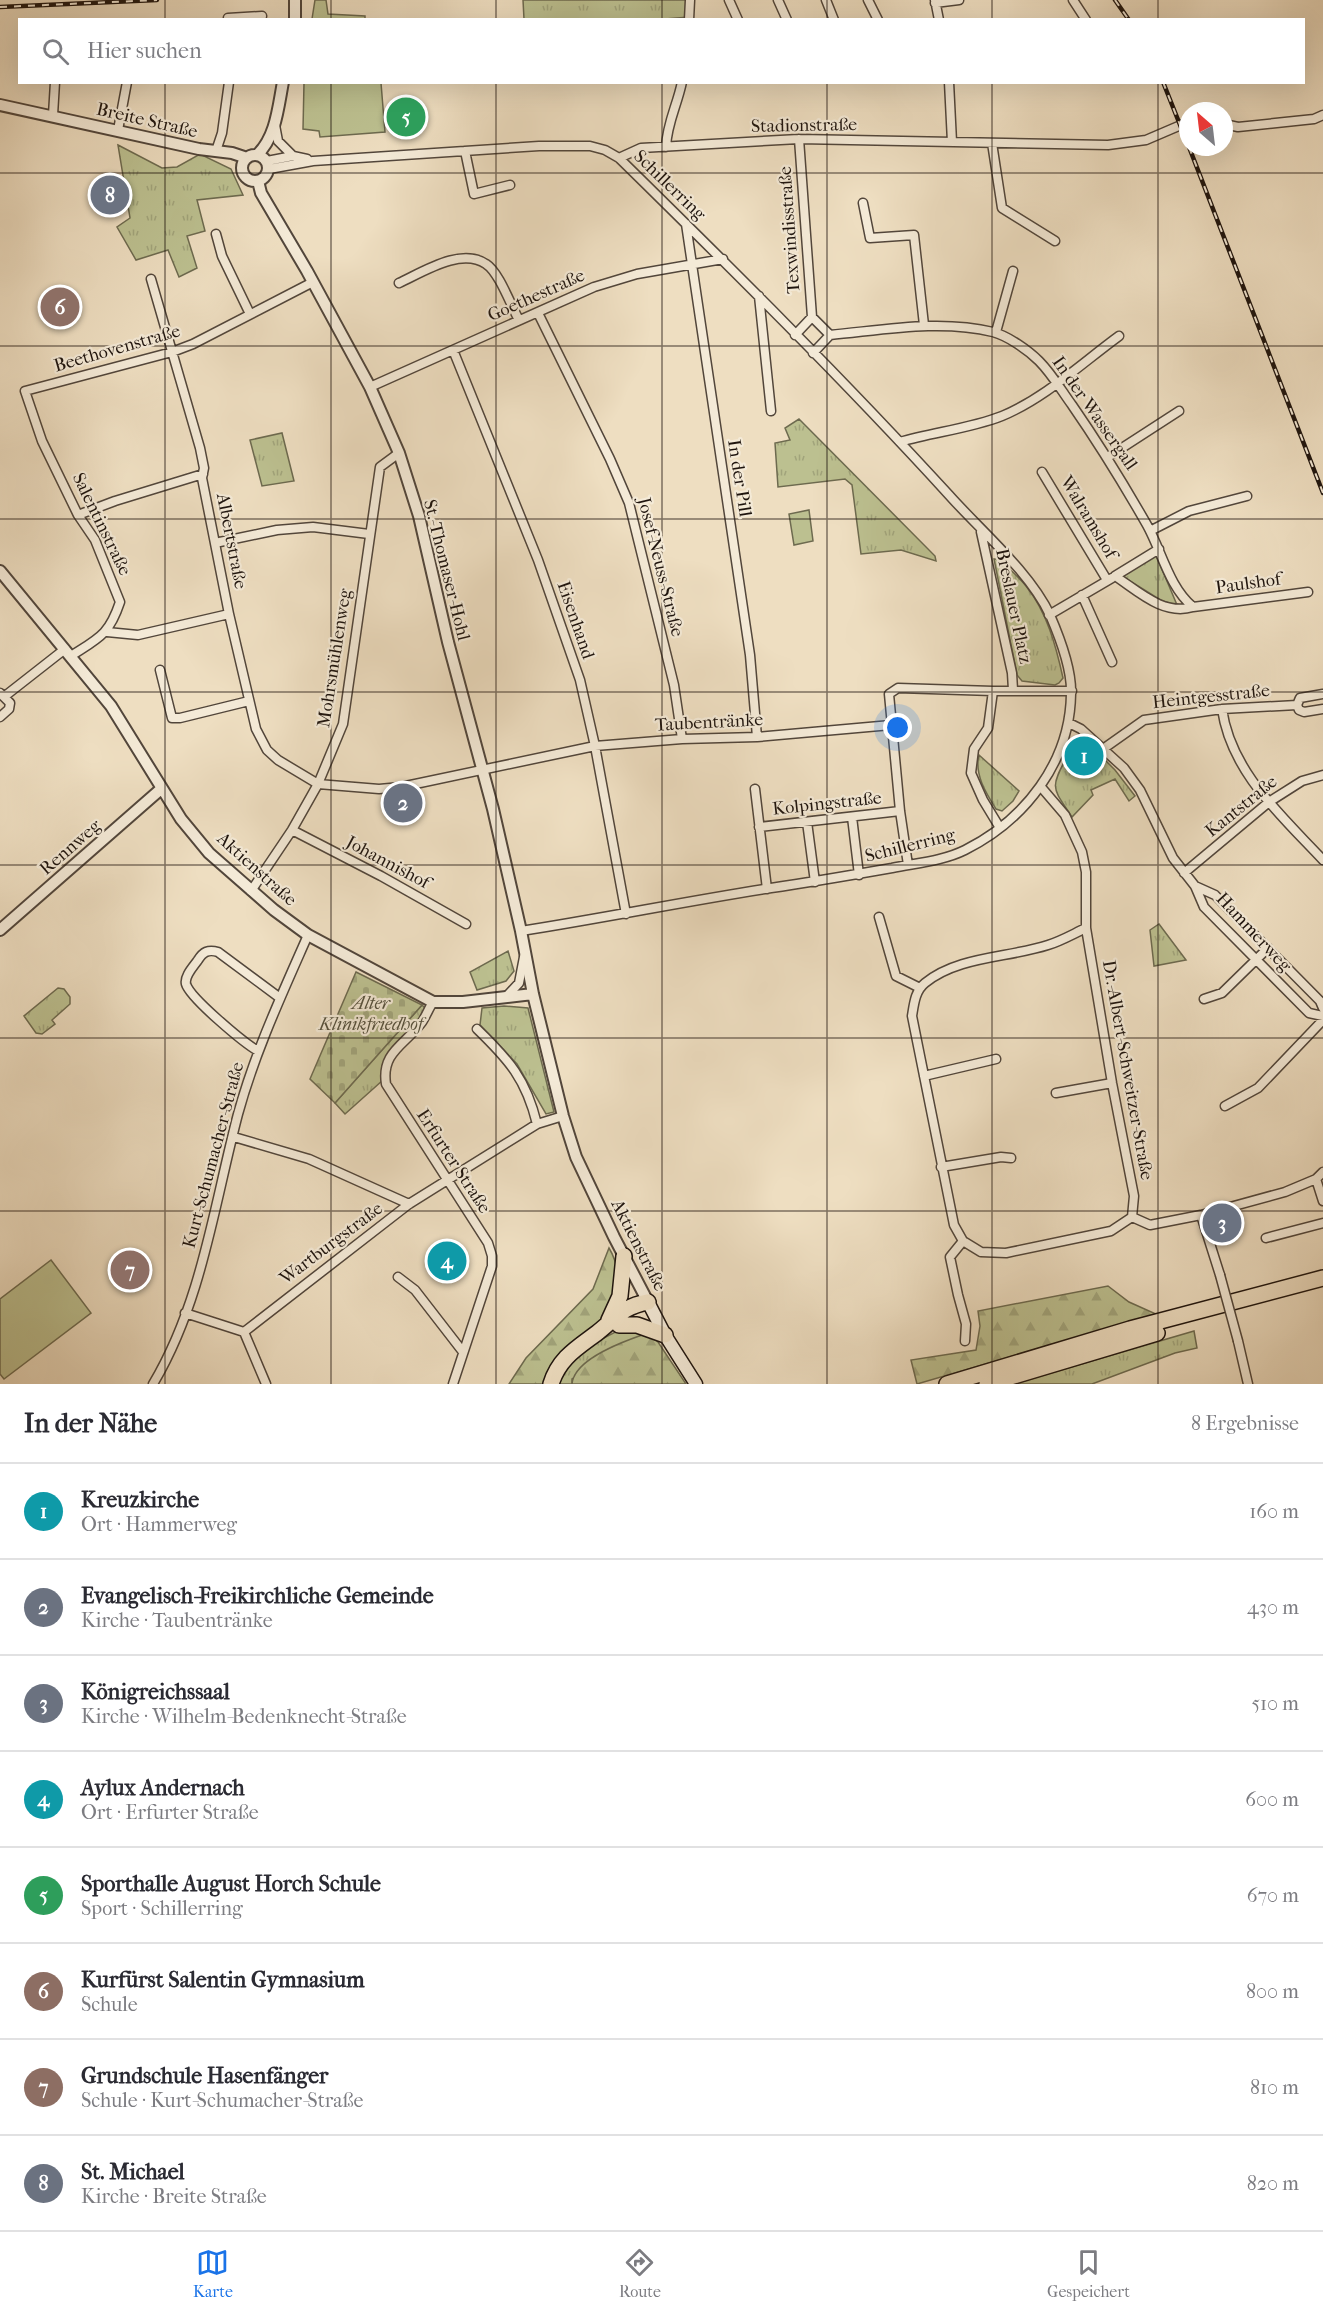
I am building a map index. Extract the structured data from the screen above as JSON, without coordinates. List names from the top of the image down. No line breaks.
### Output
{"streets":{"main road":["Aktienstraße"],"street":["Breite Straße","Stadionstraße","Schillerring","Texwindisstraße","Goethestraße","Beethovenstraße","In der Wassergall","In der Pill","Walramshof","Salentinstraße","Albertstraße","Josef-Neuss-Straße","St.-Thomaser-Hohl","Paulshof","Breslauer Platz","Eisenhand","Mohrsmühlenweg","Heintgesstraße","Taubentränke","Kolpingstraße","Kantstraße","Rennweg","Johannishof","Hammerweg","Dr.-Albert-Schweitzer-Straße","Kurt-Schumacher-Straße","Erfurter Straße","Wartburgstraße"]},"crossings":[["Breite Straße","Schillerring"],["Breite Straße","St.-Thomaser-Hohl"],["Stadionstraße","Schillerring"],["Stadionstraße","Texwindisstraße"],["Schillerring","Goethestraße"],["Schillerring","In der Pill"],["Schillerring","St.-Thomaser-Hohl"],["Schillerring","Breslauer Platz"],["Schillerring","Eisenhand"],["Schillerring","Hammerweg"],["Schillerring","Dr.-Albert-Schweitzer-Straße"],["Goethestraße","In der Pill"],["Goethestraße","Josef-Neuss-Straße"],["Goethestraße","St.-Thomaser-Hohl"],["Goethestraße","Eisenhand"],["Beethovenstraße","Salentinstraße"],["Beethovenstraße","Albertstraße"],["Beethovenstraße","St.-Thomaser-Hohl"],["In der Wassergall","Paulshof"],["In der Pill","Taubentränke"],["Walramshof","Paulshof"],["Albertstraße","Mohrsmühlenweg"],["Albertstraße","Taubentränke"],["Josef-Neuss-Straße","Taubentränke"],["St.-Thomaser-Hohl","Mohrsmühlenweg"],["St.-Thomaser-Hohl","Taubentränke"],["St.-Thomaser-Hohl","Aktienstraße"],["Eisenhand","Taubentränke"],["Mohrsmühlenweg","Taubentränke"],["Mohrsmühlenweg","Johannishof"],["Mohrsmühlenweg","Aktienstraße"],["Heintgesstraße","Hammerweg"],["Kantstraße","Hammerweg"],["Rennweg","Aktienstraße"],["Aktienstraße","Kurt-Schumacher-Straße"],["Aktienstraße","Erfurter Straße"],["Erfurter Straße","Wartburgstraße"]],"parks":["Alter Klinikfriedhof"],"north":"top left","page":{"search":"Hier suchen","pins":["5","8","6","1","2","3","4","7"],"heading":["In der Nähe","8 Ergebnisse"],"list":[{"mark":"1","name":"Kreuzkirche","note":"Ort · Hammerweg","value":"160 m"},{"mark":"2","name":"Evangelisch-Freikirchliche Gemeinde","note":"Kirche · Taubentränke","value":"430 m"},{"mark":"3","name":"Königreichssaal","note":"Kirche · Wilhelm-Bedenknecht-Straße","value":"510 m"},{"mark":"4","name":"Aylux Andernach","note":"Ort · Erfurter Straße","value":"600 m"},{"mark":"5","name":"Sporthalle August Horch Schule","note":"Sport · Schillerring","value":"670 m"},{"mark":"6","name":"Kurfürst Salentin Gymnasium","note":"Schule","value":"800 m"},{"mark":"7","name":"Grundschule Hasenfänger","note":"Schule · Kurt-Schumacher-Straße","value":"810 m"},{"mark":"8","name":"St. Michael","note":"Kirche · Breite Straße","value":"820 m"}],"nav":["Karte","Route","Gespeichert"]}}
